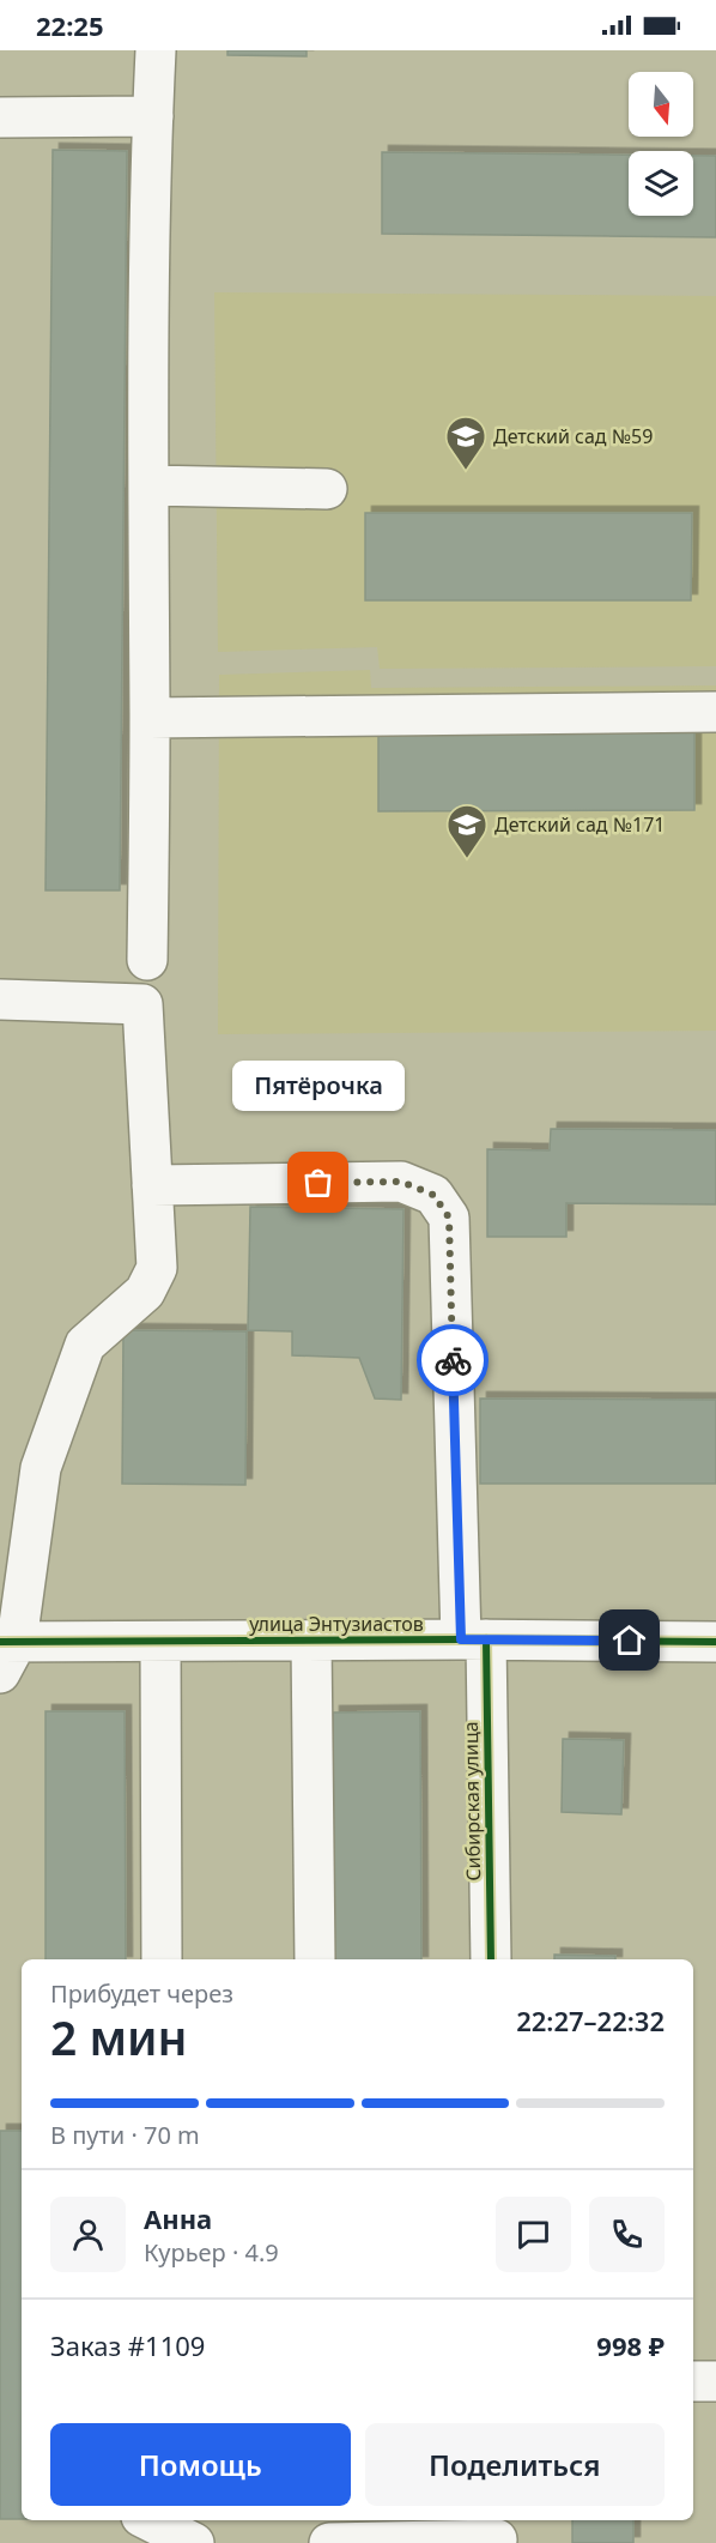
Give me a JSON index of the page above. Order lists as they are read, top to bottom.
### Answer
{
  "streets": {
    "street": ["улица Энтузиастов", "Сибирская улица"]
  },
  "crossings": [
    ["улица Энтузиастов", "Сибирская улица"]
  ],
  "places": {
    "school or university": ["Детский сад №59", "Детский сад №171"],
    "other": ["Пятёрочка"]
  },
  "north": "bottom",
  "page": {
    "status": "22:25",
    "bubble": "Пятёрочка",
    "heading": ["2 мин", "Прибудет через", "22:27–22:32"],
    "panel": [
      "Анна",
      "Курьер · 4.9",
      "Заказ #1109",
      "998 ₽"
    ],
    "bar": "В пути · 70 m",
    "buttons": ["Помощь", "Поделиться"]
  }
}
